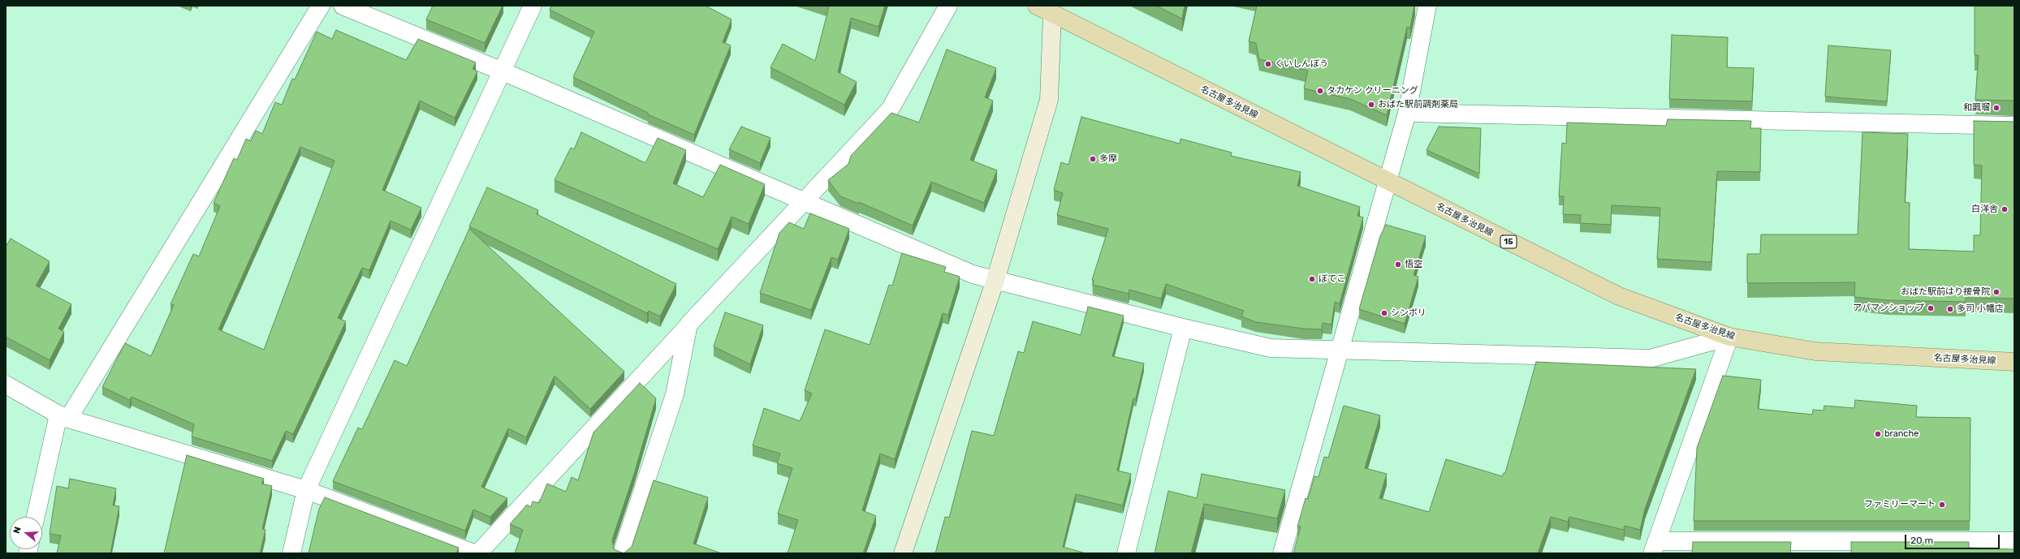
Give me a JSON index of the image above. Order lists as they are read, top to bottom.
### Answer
{
  "streets": {
    "main road": ["名古屋多治見線", "15"]
  },
  "places": [
    "くいしんぼう",
    "タカケン クリーニング",
    "おばた駅前調剤薬局",
    "和諷瑠",
    "多摩",
    "白洋舎",
    "悟空",
    "ぼてこ",
    "おばた駅前はり接骨院",
    "アパマンショップ",
    "多司 小幡店",
    "シンボリ",
    "branche",
    "ファミリーマート"
  ],
  "scale_bar": "20 m",
  "north": "left"
}
